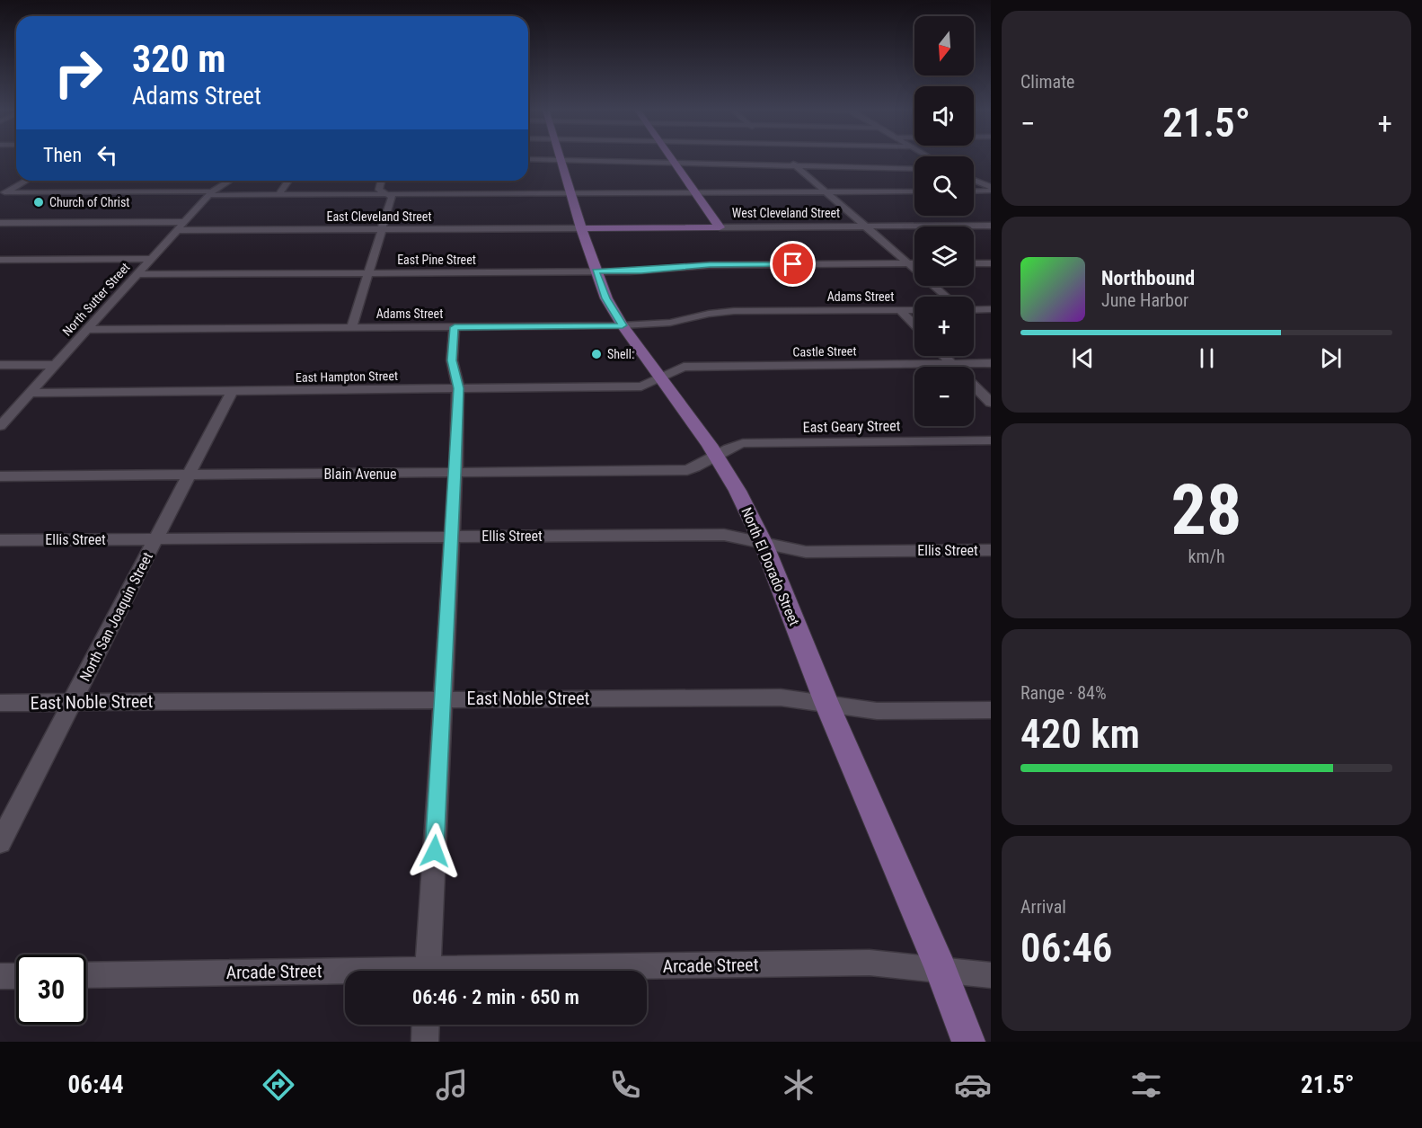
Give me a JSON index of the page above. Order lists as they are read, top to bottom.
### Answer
{
  "streets": {
    "main road": ["West Cleveland Street", "North El Dorado Street"],
    "street": [
      "East Cleveland Street",
      "East Pine Street",
      "Adams Street",
      "North Sutter Street",
      "Castle Street",
      "East Hampton Street",
      "East Geary Street",
      "Blain Avenue",
      "Ellis Street",
      "North San Joaquin Street",
      "East Noble Street",
      "Arcade Street"
    ]
  },
  "crossings": [
    ["West Cleveland Street", "East Cleveland Street"],
    ["West Cleveland Street", "North El Dorado Street"],
    ["East Cleveland Street", "North Sutter Street"],
    ["East Cleveland Street", "North El Dorado Street"],
    ["East Pine Street", "North Sutter Street"],
    ["East Pine Street", "North El Dorado Street"],
    ["Adams Street", "North Sutter Street"],
    ["Adams Street", "North El Dorado Street"],
    ["North Sutter Street", "East Hampton Street"],
    ["Castle Street", "East Hampton Street"],
    ["Castle Street", "North El Dorado Street"],
    ["East Hampton Street", "North El Dorado Street"],
    ["East Hampton Street", "North San Joaquin Street"],
    ["East Geary Street", "Blain Avenue"],
    ["East Geary Street", "North El Dorado Street"],
    ["Blain Avenue", "North El Dorado Street"],
    ["Blain Avenue", "North San Joaquin Street"],
    ["Ellis Street", "North El Dorado Street"],
    ["Ellis Street", "North San Joaquin Street"],
    ["North El Dorado Street", "East Noble Street"],
    ["North El Dorado Street", "Arcade Street"],
    ["North San Joaquin Street", "East Noble Street"]
  ],
  "places": ["Church of Christ", "Shell:"],
  "north": "bottom",
  "page": {
    "tile": [
      "Climate",
      ["28", "km/h"],
      ["Range · 84%", "420 km"],
      ["Arrival", "06:46"]
    ],
    "map_buttons": ["+", "−"],
    "turn": ["320 m", "Adams Street"],
    "heat": ["−", "21.5°", "+"],
    "then": "Then",
    "song": ["Northbound", "June Harbor"],
    "limit": "30",
    "trip": "06:46 · 2 min · 650 m",
    "tabs": ["06:44", "21.5°"]
  }
}
